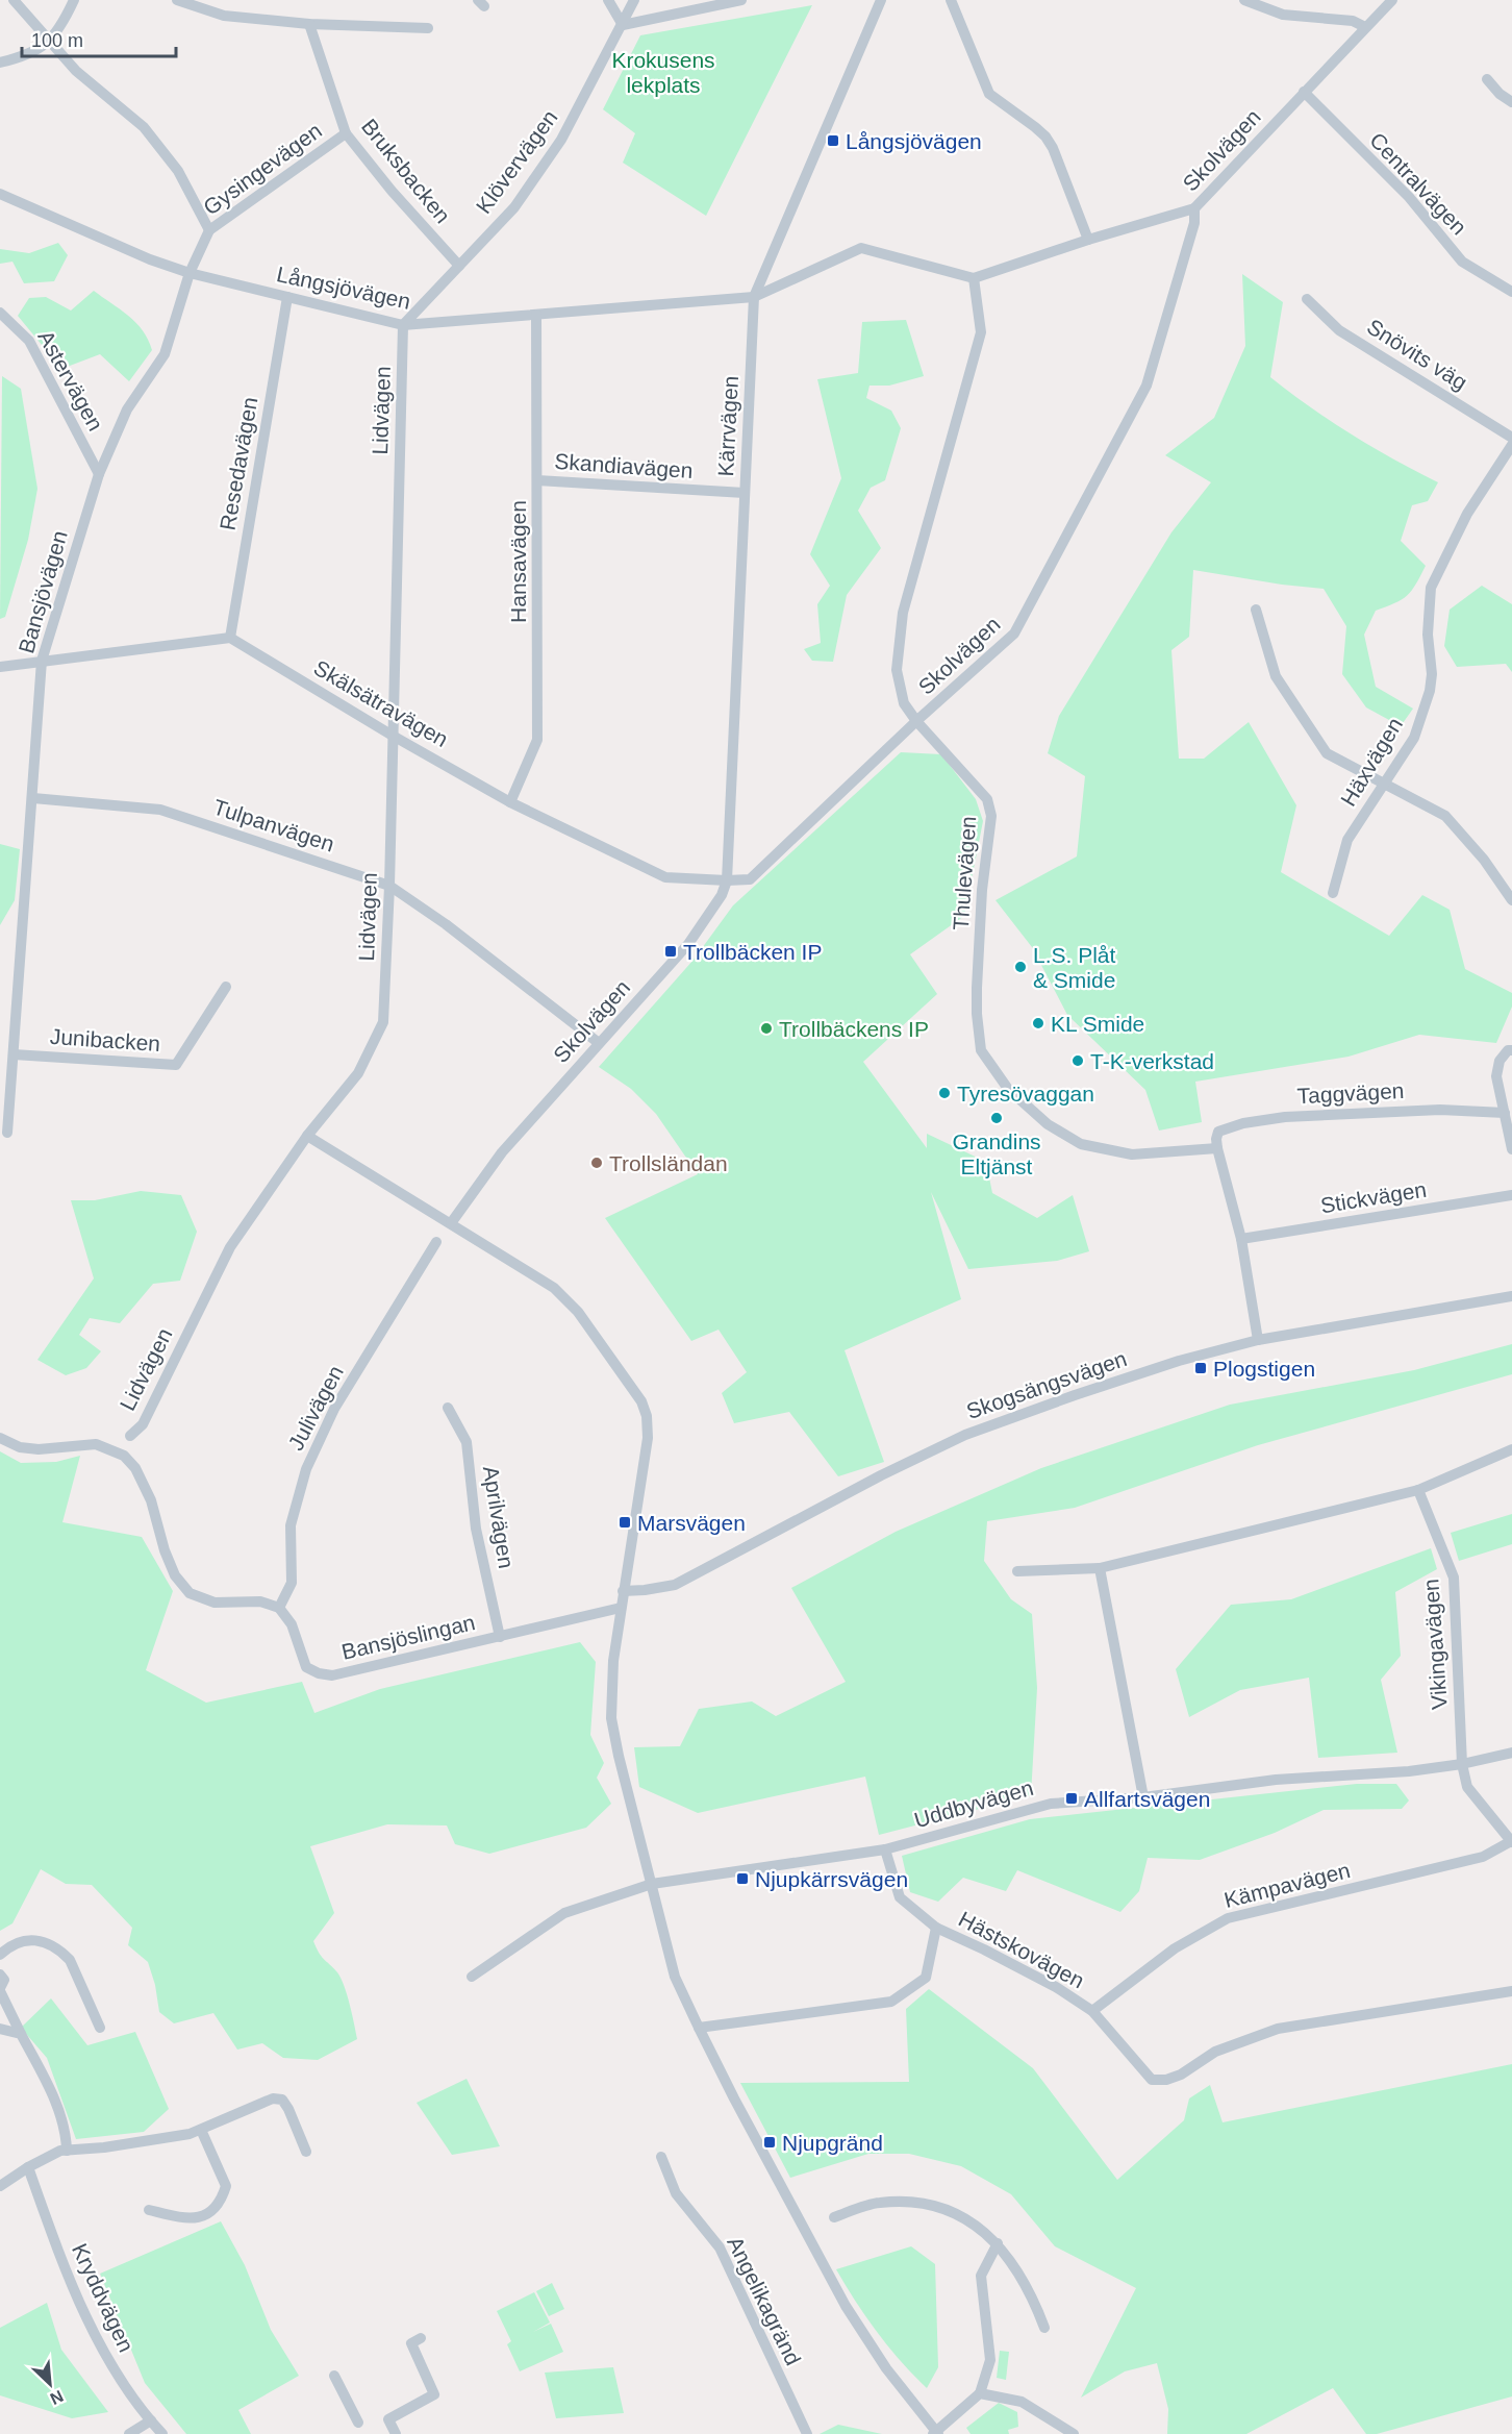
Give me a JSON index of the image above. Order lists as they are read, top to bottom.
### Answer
{
  "streets": {
    "street": [
      "Skolvägen",
      "Klövervägen",
      "Gysingevägen",
      "Bruksbacken",
      "Centralvägen",
      "Långsjövägen",
      "Snövits väg",
      "Astervägen",
      "Lidvägen",
      "Kärrvägen",
      "Resedavägen",
      "Skandiavägen",
      "Hansavägen",
      "Bansjövägen",
      "Skälsätravägen",
      "Häxvägen",
      "Tulpanvägen",
      "Thulevägen",
      "Junibacken",
      "Taggvägen",
      "Stickvägen",
      "Skogsängsvägen",
      "Julivägen",
      "Aprilvägen",
      "Bansjöslingan",
      "Vikingavägen",
      "Uddbyvägen",
      "Kämpavägen",
      "Hästskovägen",
      "Kryddvägen",
      "Angelikagränd"
    ]
  },
  "crossings": [
    ["Skolvägen", "Centralvägen"],
    ["Skolvägen", "Kärrvägen"],
    ["Skolvägen", "Skälsätravägen"],
    ["Skolvägen", "Tulpanvägen"],
    ["Skolvägen", "Thulevägen"],
    ["Klövervägen", "Bruksbacken"],
    ["Klövervägen", "Långsjövägen"],
    ["Klövervägen", "Lidvägen"],
    ["Gysingevägen", "Bruksbacken"],
    ["Gysingevägen", "Långsjövägen"],
    ["Gysingevägen", "Bansjövägen"],
    ["Långsjövägen", "Lidvägen"],
    ["Långsjövägen", "Kärrvägen"],
    ["Långsjövägen", "Resedavägen"],
    ["Långsjövägen", "Hansavägen"],
    ["Långsjövägen", "Bansjövägen"],
    ["Långsjövägen", "Thulevägen"],
    ["Astervägen", "Bansjövägen"],
    ["Lidvägen", "Skälsätravägen"],
    ["Lidvägen", "Tulpanvägen"],
    ["Kärrvägen", "Skandiavägen"],
    ["Kärrvägen", "Skälsätravägen"],
    ["Resedavägen", "Skälsätravägen"],
    ["Skandiavägen", "Hansavägen"],
    ["Hansavägen", "Skälsätravägen"],
    ["Bansjövägen", "Tulpanvägen"],
    ["Bansjövägen", "Junibacken"],
    ["Thulevägen", "Taggvägen"],
    ["Julivägen", "Bansjöslingan"],
    ["Aprilvägen", "Bansjöslingan"],
    ["Vikingavägen", "Uddbyvägen"],
    ["Uddbyvägen", "Hästskovägen"],
    ["Kämpavägen", "Hästskovägen"]
  ],
  "parks": ["Krokusens lekplats"],
  "places": {
    "transit": [
      "Långsjövägen",
      "Trollbäcken IP",
      "Plogstigen",
      "Marsvägen",
      "Allfartsvägen",
      "Njupkärrsvägen",
      "Njupgränd"
    ],
    "other": [
      "L.S. Plåt & Smide",
      "KL Smide",
      "Trollbäckens IP",
      "T-K-verkstad",
      "Tyresövaggan",
      "Grandins Eltjänst",
      "Trollsländan"
    ]
  },
  "scale_bar": "100 m",
  "north": "bottom right"
}
